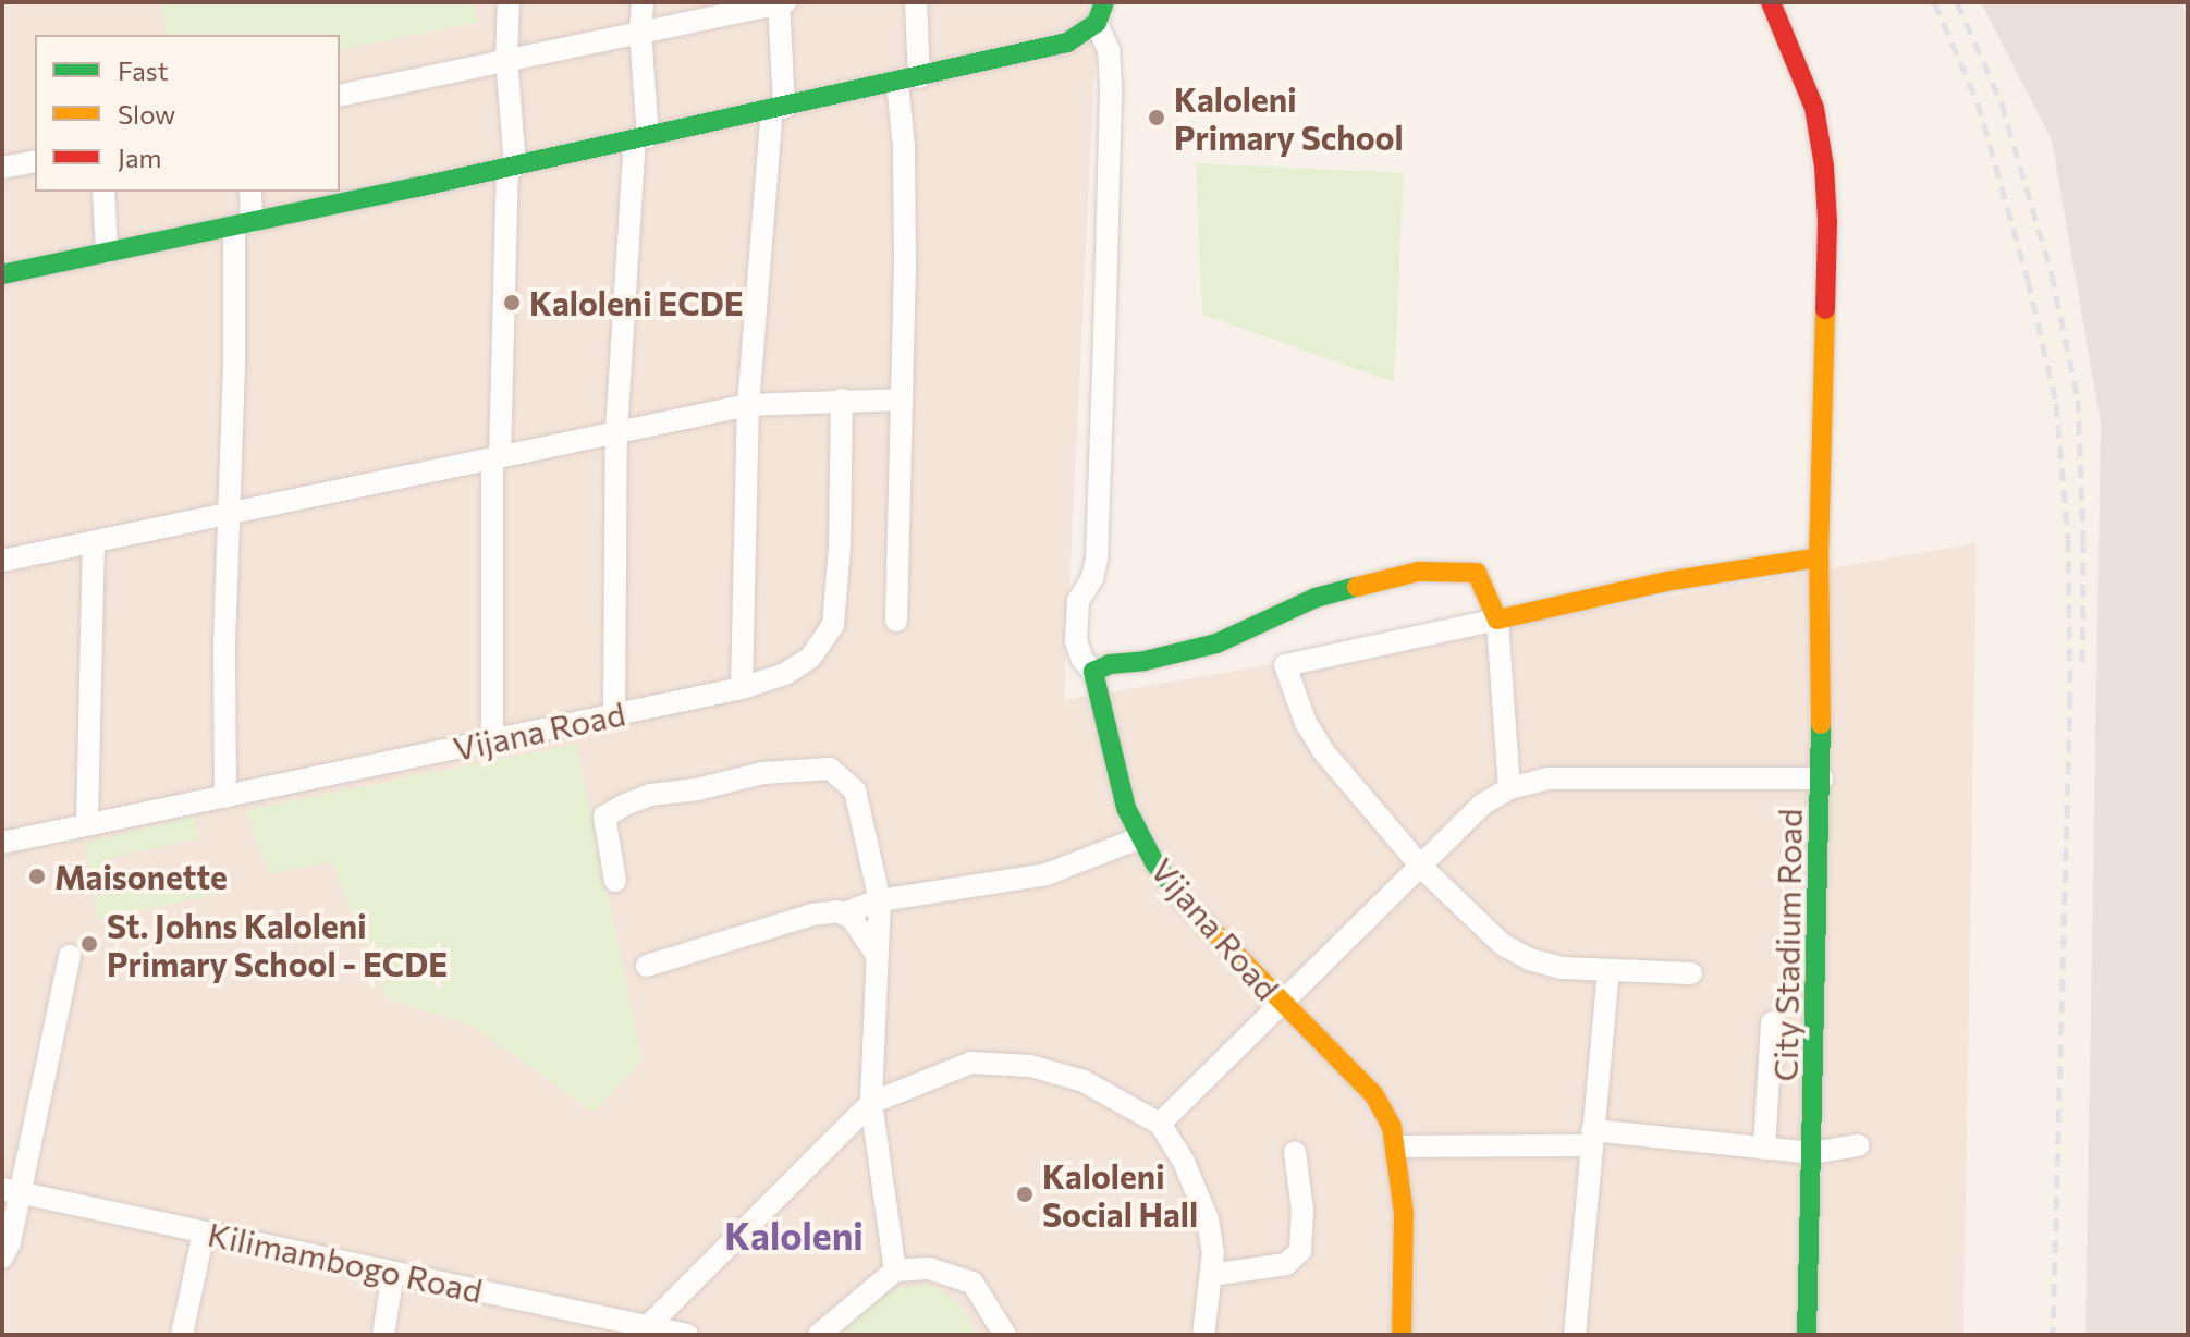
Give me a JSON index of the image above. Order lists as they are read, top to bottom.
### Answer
{
  "streets": {
    "street": ["Vijana Road", "City Stadium Road", "Kilimambogo Road"]
  },
  "districts": ["Kaloleni"],
  "places": [
    "Kaloleni Primary School",
    "Kaloleni ECDE",
    "Maisonette",
    "St. Johns Kaloleni Primary School - ECDE",
    "Kaloleni Social Hall"
  ],
  "legend": ["Fast", "Slow", "Jam"]
}
